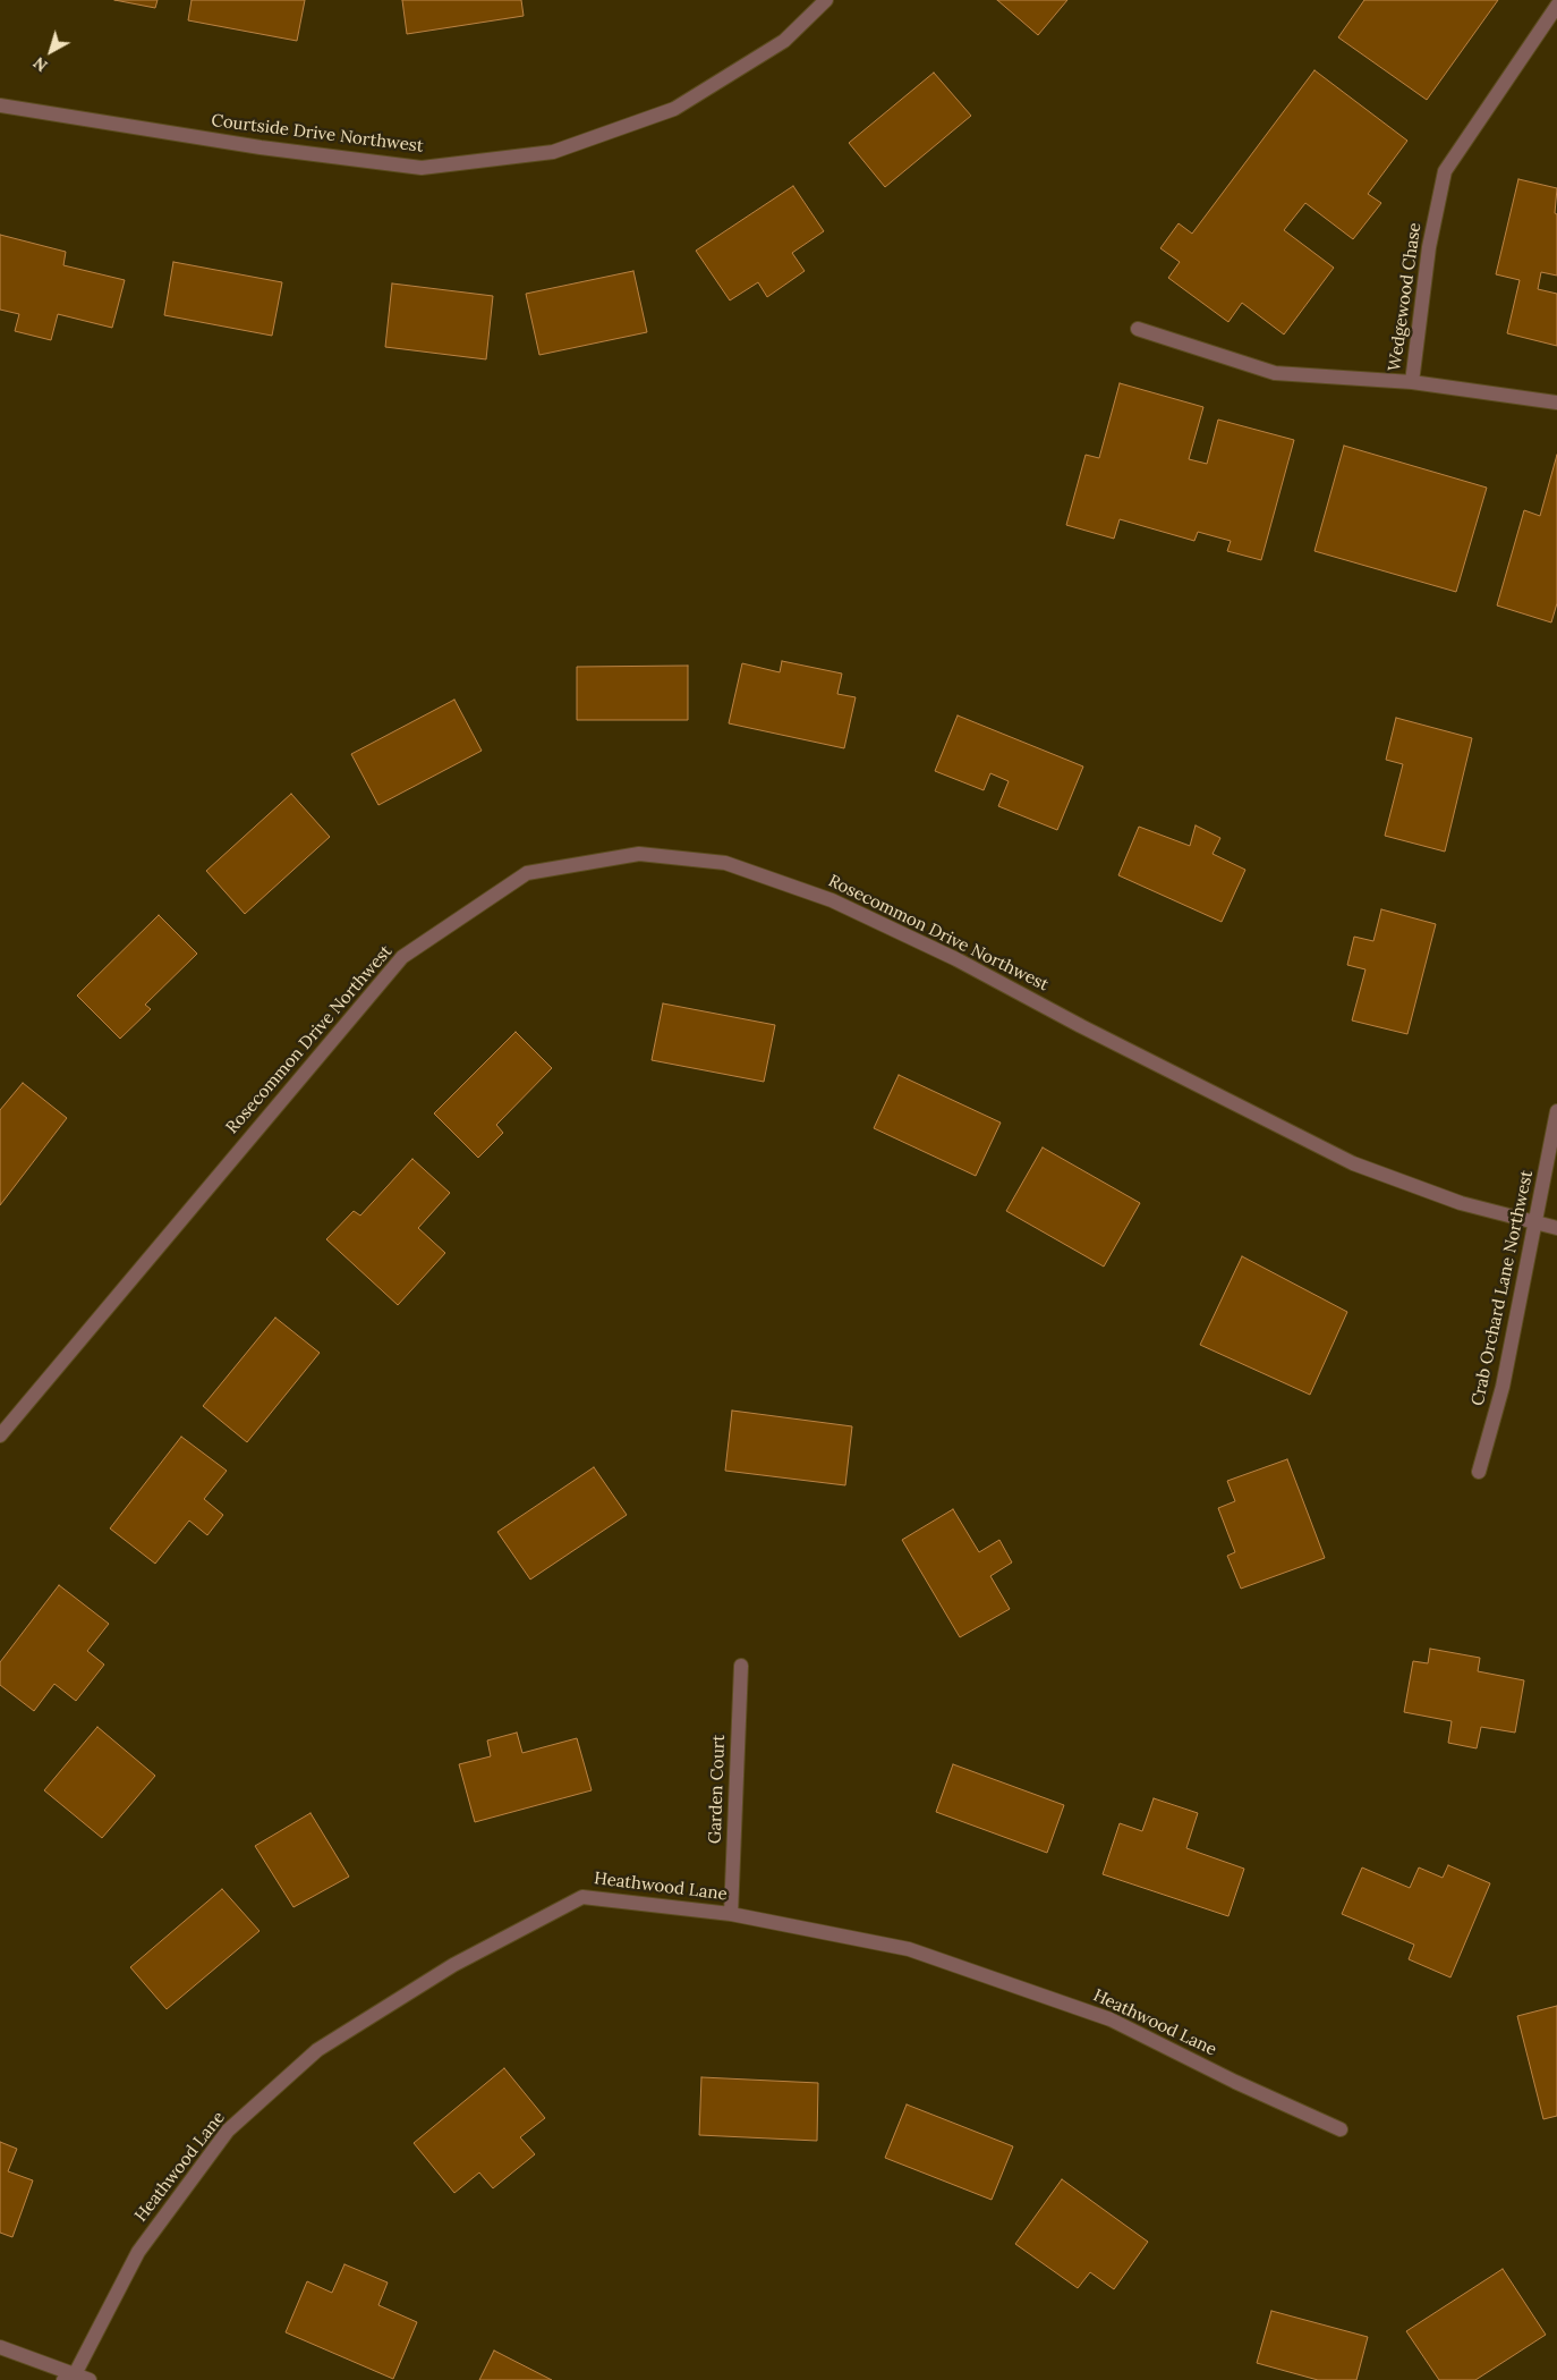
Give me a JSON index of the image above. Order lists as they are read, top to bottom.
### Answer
{
  "streets": {
    "street": [
      "Courtside Drive Northwest",
      "Wedgewood Chase",
      "Rosecommon Drive Northwest",
      "Crab Orchard Lane Northwest",
      "Garden Court",
      "Heathwood Lane"
    ]
  },
  "crossings": [
    ["Rosecommon Drive Northwest", "Crab Orchard Lane Northwest"],
    ["Garden Court", "Heathwood Lane"]
  ],
  "north": "bottom left"
}
